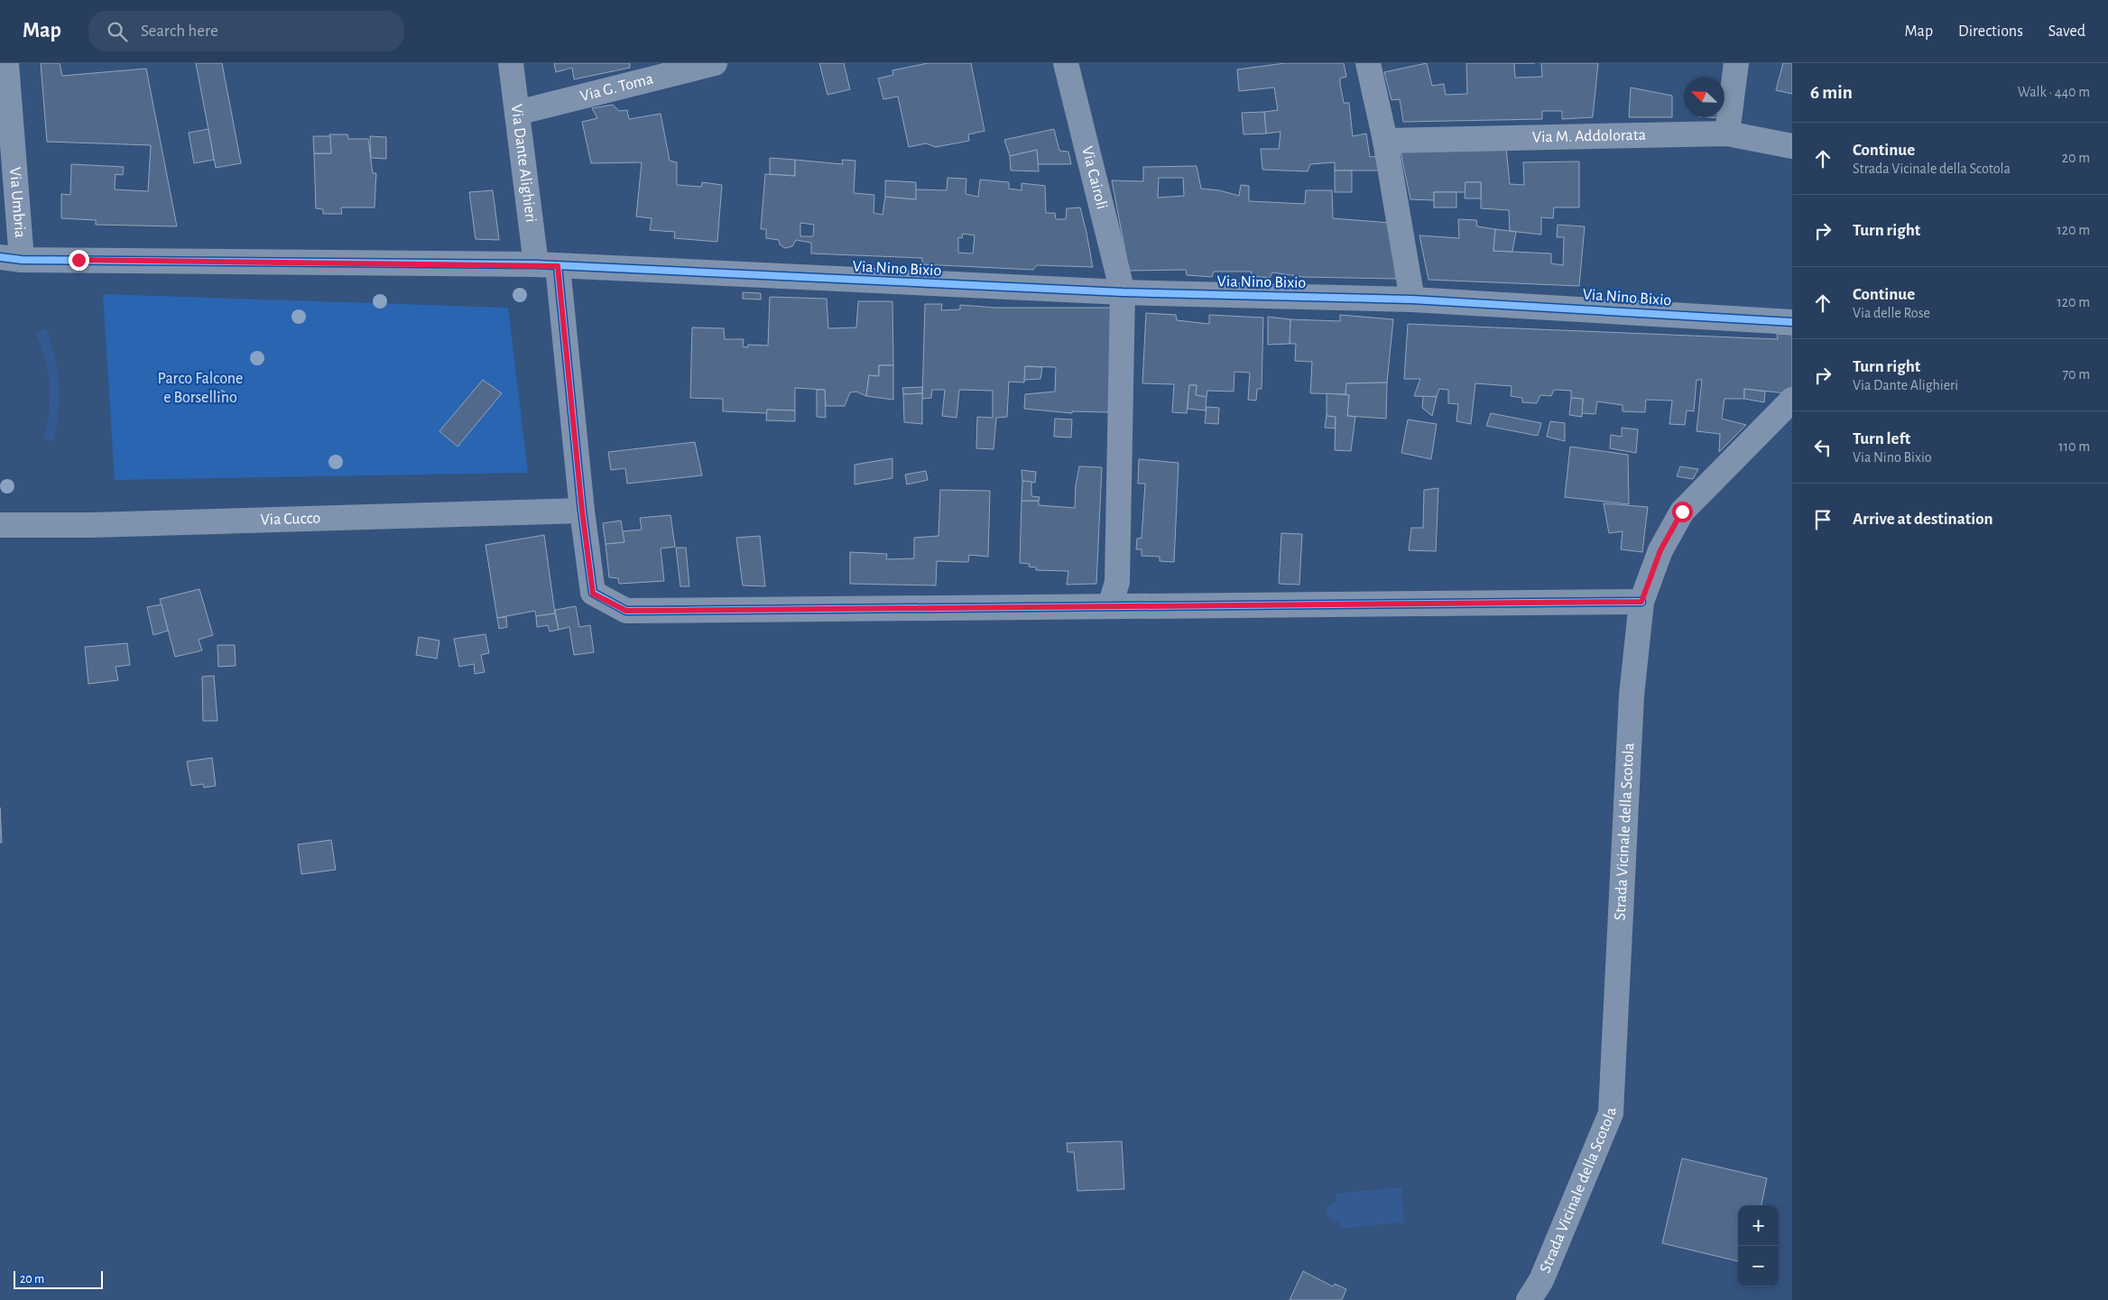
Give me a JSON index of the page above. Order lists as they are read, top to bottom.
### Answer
{
  "streets": {
    "street": [
      "Via G. Toma",
      "Via M. Addolorata",
      "Via Dante Alighieri",
      "Via Cairoli",
      "Via Umbria",
      "Via Nino Bixio",
      "Via Cucco",
      "Strada Vicinale della Scotola"
    ]
  },
  "crossings": [
    ["Via G. Toma", "Via Dante Alighieri"],
    ["Via Dante Alighieri", "Via Cairoli"],
    ["Via Dante Alighieri", "Via Nino Bixio"],
    ["Via Dante Alighieri", "Via Cucco"],
    ["Via Cairoli", "Via Nino Bixio"],
    ["Via Umbria", "Via Nino Bixio"]
  ],
  "parks": ["Parco Falcone e Borsellino"],
  "scale_bar": "20 m",
  "north": "top left",
  "page": {
    "header": "Map",
    "search": "Search here",
    "nav": ["Map", "Directions", "Saved"],
    "heading": ["6 min", "Walk · 440 m"],
    "list": [
      ["Continue", "Strada Vicinale della Scotola", "20 m"],
      ["Turn right", "120 m"],
      ["Continue", "Via delle Rose", "120 m"],
      ["Turn right", "Via Dante Alighieri", "70 m"],
      ["Turn left", "Via Nino Bixio", "110 m"],
      "Arrive at destination"
    ],
    "map_buttons": ["+", "−"],
    "scale": "20 m"
  }
}
